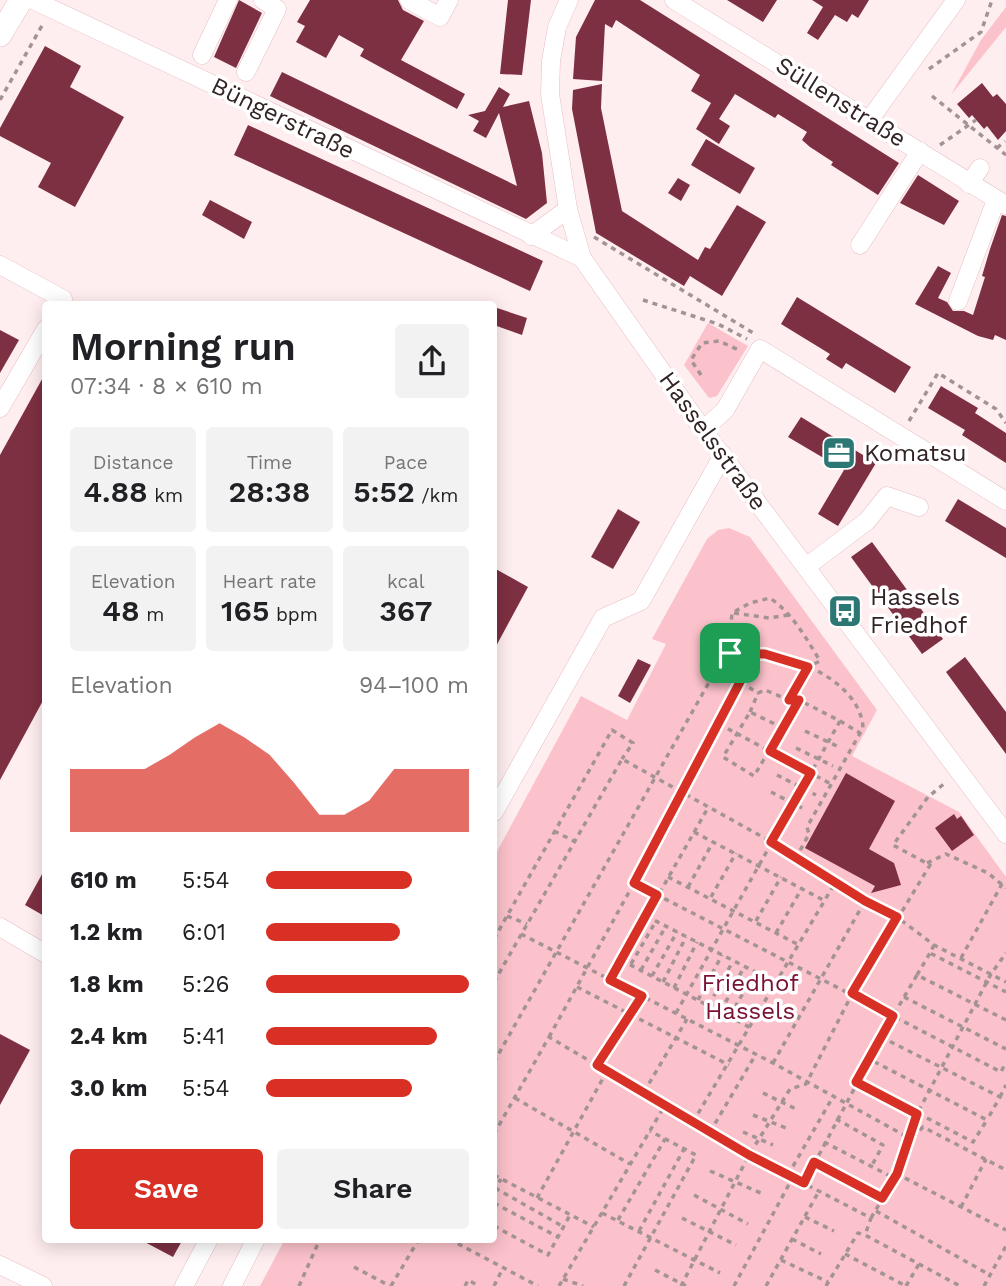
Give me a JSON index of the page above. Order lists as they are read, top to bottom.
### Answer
{
  "streets": {
    "street": ["Süllenstraße", "Büngerstraße", "Hasselsstraße"]
  },
  "crossings": [
    ["Büngerstraße", "Hasselsstraße"]
  ],
  "parks": ["Friedhof Hassels"],
  "places": {
    "office": ["Komatsu"],
    "bus stop": ["Hassels Friedhof"]
  },
  "page": {
    "heading": ["Morning run", "07:34 · 8 × 610 m"],
    "stats": [
      ["Distance", "4.88 km"],
      ["Time", "28:38"],
      ["Pace", "5:52 /km"],
      ["Elevation", "48 m"],
      ["Heart rate", "165 bpm"],
      ["kcal", "367"]
    ],
    "chart": ["Elevation", "94–100 m"],
    "list": [
      {
        "name": "610 m",
        "note": "5:54"
      },
      {
        "name": "1.2 km",
        "note": "6:01"
      },
      {
        "name": "1.8 km",
        "note": "5:26"
      },
      {
        "name": "2.4 km",
        "note": "5:41"
      },
      {
        "name": "3.0 km",
        "note": "5:54"
      }
    ],
    "buttons": ["Save", "Share"]
  }
}
